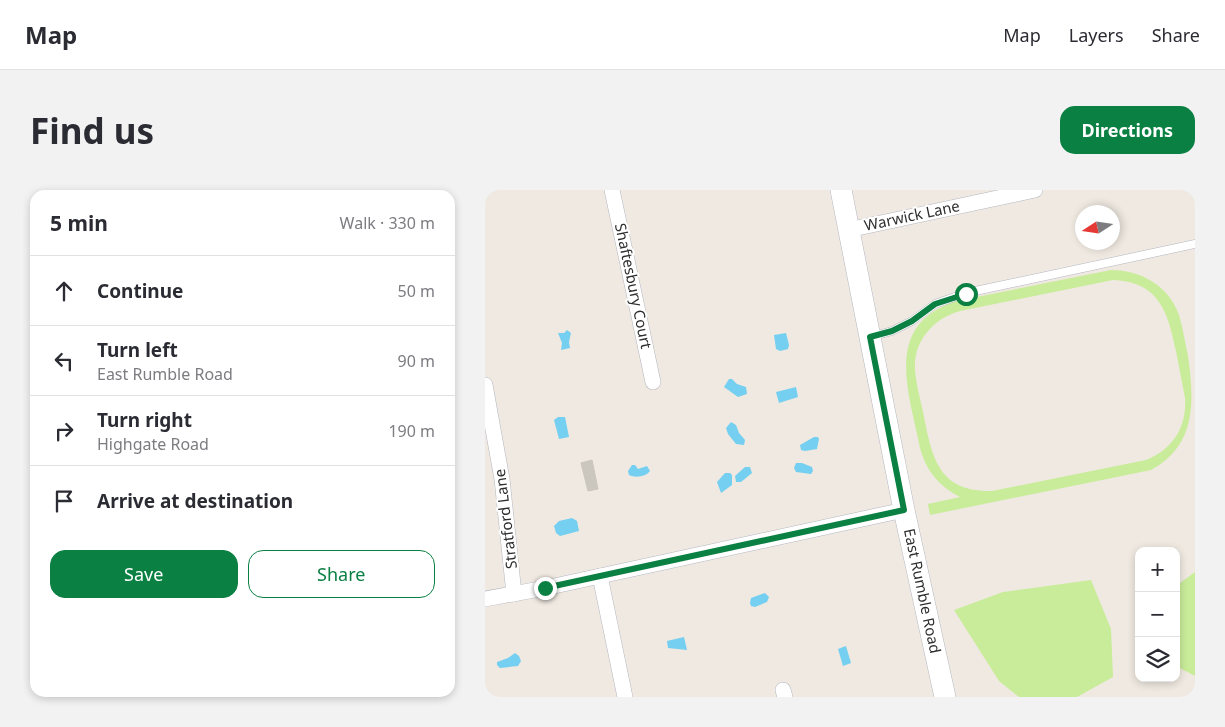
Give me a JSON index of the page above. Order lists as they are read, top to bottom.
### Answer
{
  "streets": {
    "street": [
      "Warwick Lane",
      "Shaftesbury Court",
      "Stratford Lane",
      "East Rumble Road"
    ]
  },
  "crossings": [
    ["Warwick Lane", "East Rumble Road"]
  ],
  "north": "left",
  "page": {
    "header": "Map",
    "nav": ["Map", "Layers", "Share"],
    "buttons": [
      "Directions",
      ["Save", "Share"]
    ],
    "title": "Find us",
    "heading": ["5 min", "Walk · 330 m"],
    "list": [
      ["Continue", "50 m"],
      ["Turn left", "East Rumble Road", "90 m"],
      ["Turn right", "Highgate Road", "190 m"],
      "Arrive at destination"
    ],
    "map_buttons": ["+", "−"]
  }
}
